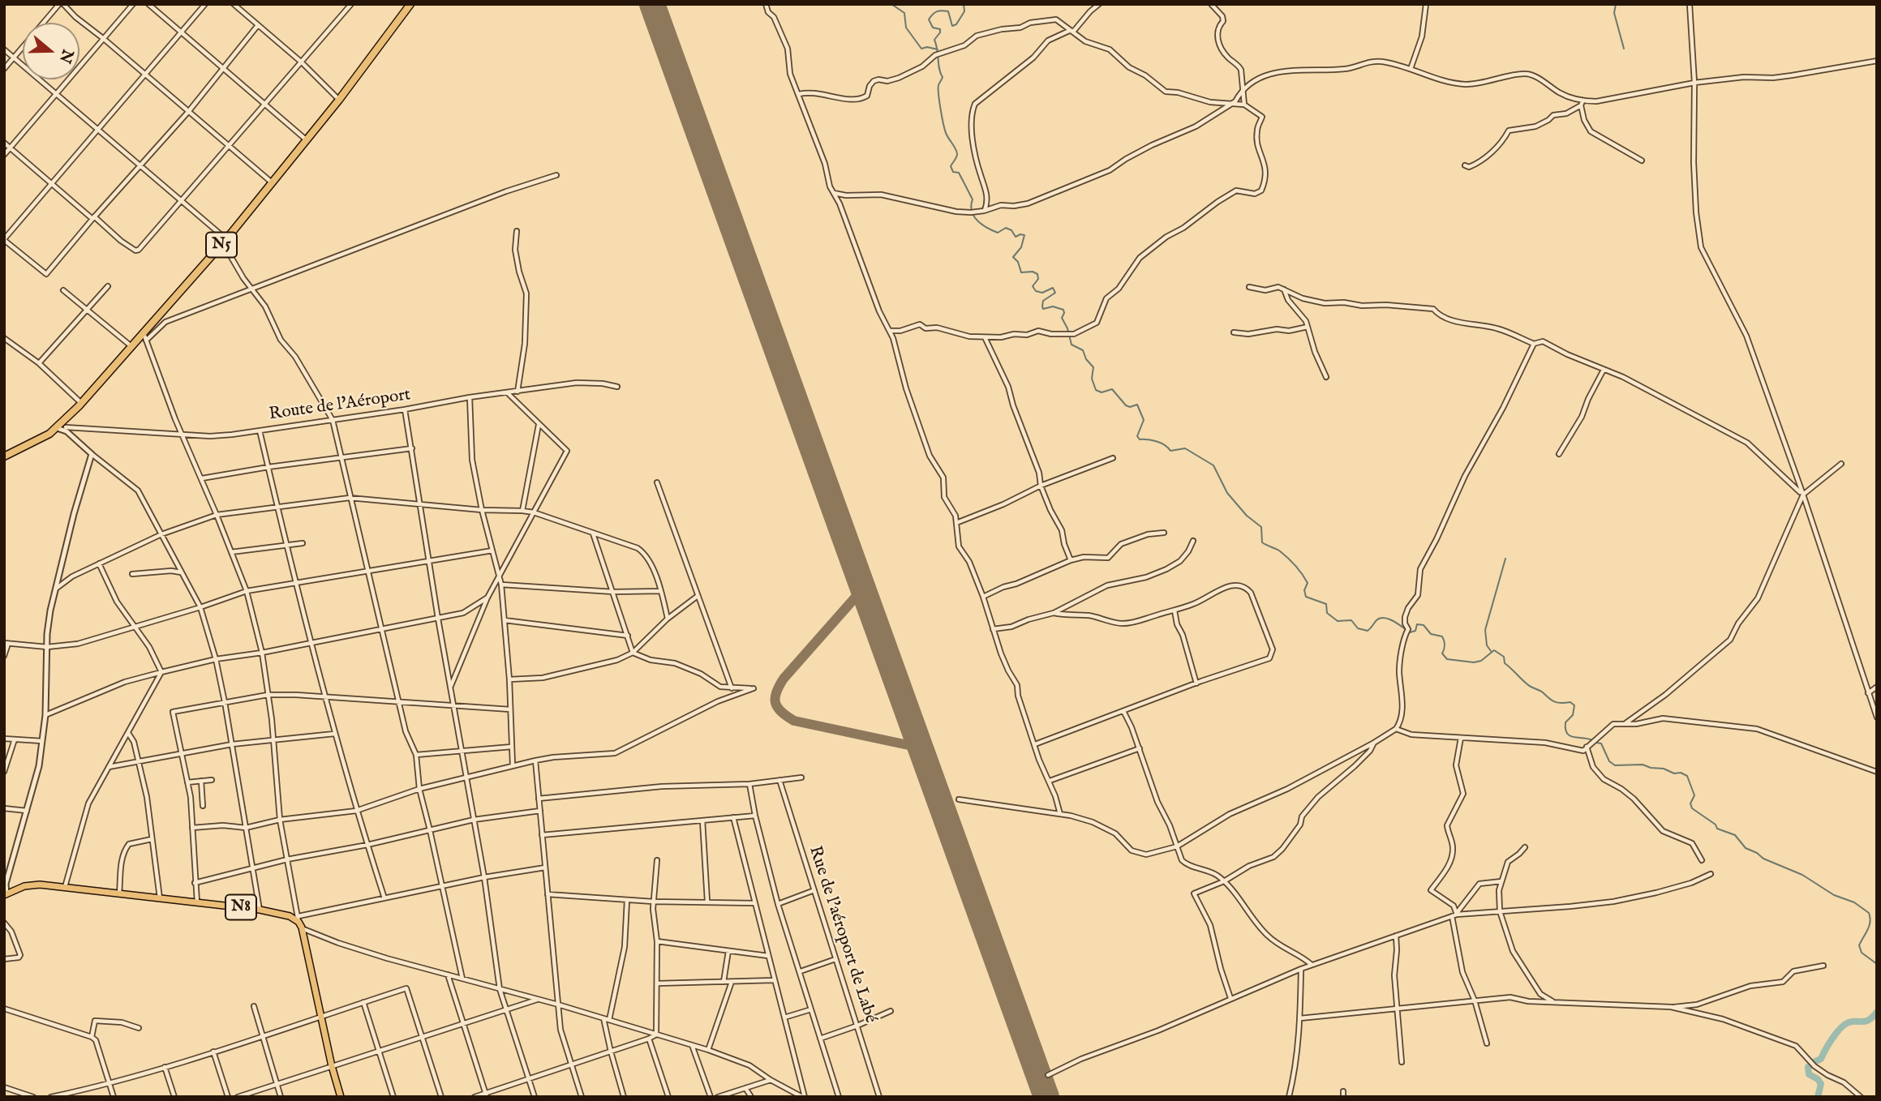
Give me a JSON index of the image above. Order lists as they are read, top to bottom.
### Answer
{
  "streets": {
    "highway": ["N5"],
    "main road": ["N8"],
    "street": ["Route de l'Aéroport", "Rue de l'aéroport de Labé"]
  },
  "crossings": [
    ["N5", "Route de l'Aéroport"]
  ],
  "north": "right"
}
